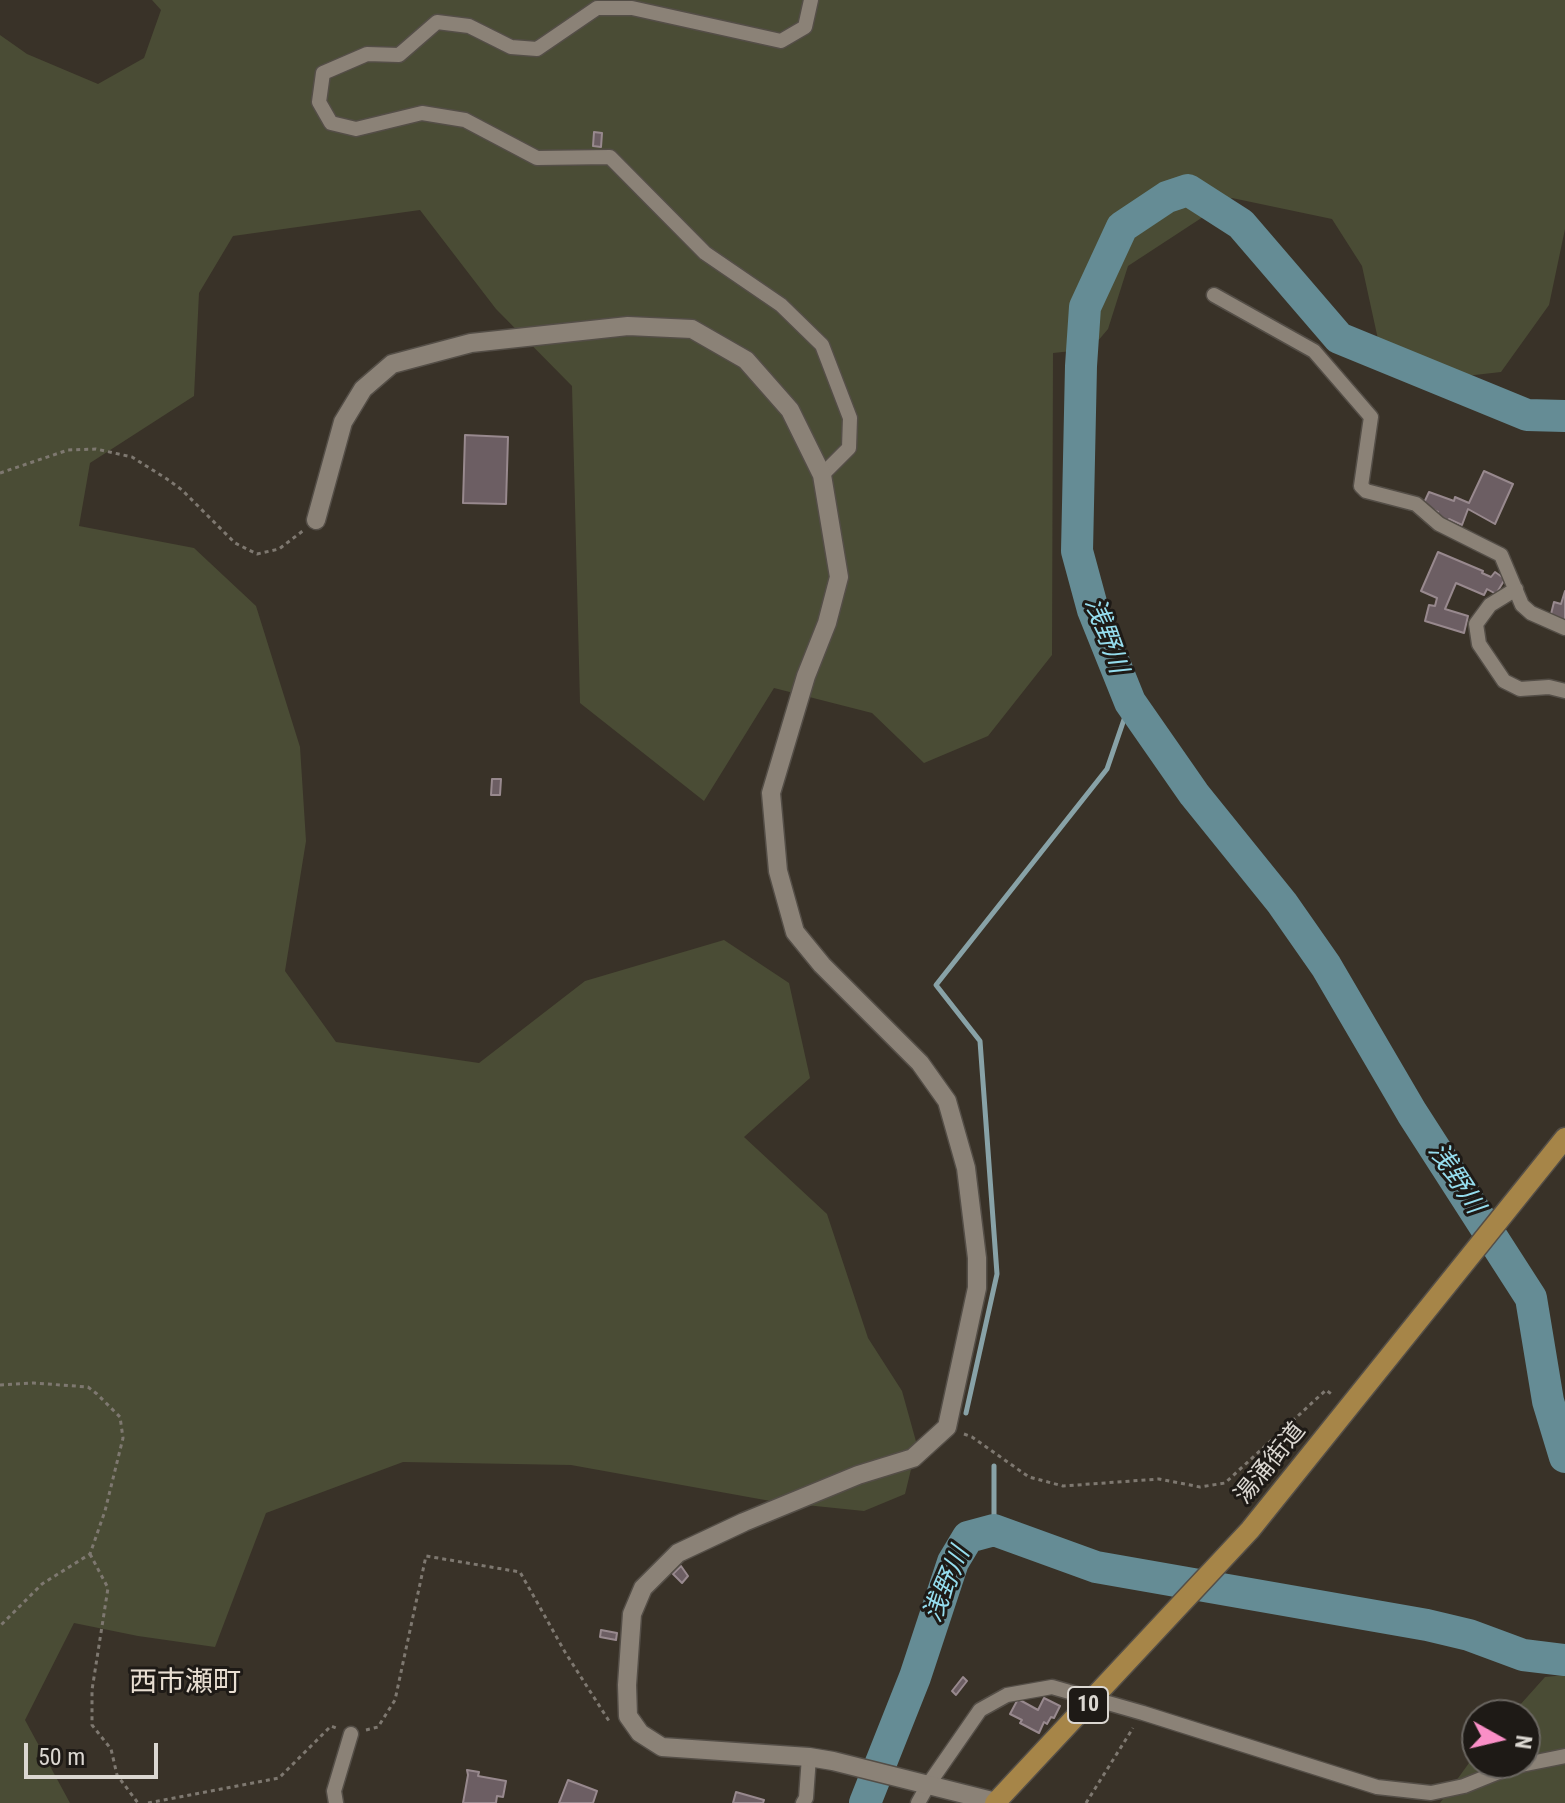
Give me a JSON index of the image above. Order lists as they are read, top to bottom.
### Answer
{
  "streets": {
    "main road": ["湯涌街道", "10"]
  },
  "districts": ["西市瀬町"],
  "water": ["浅野川"],
  "scale_bar": "50 m",
  "north": "right"
}
